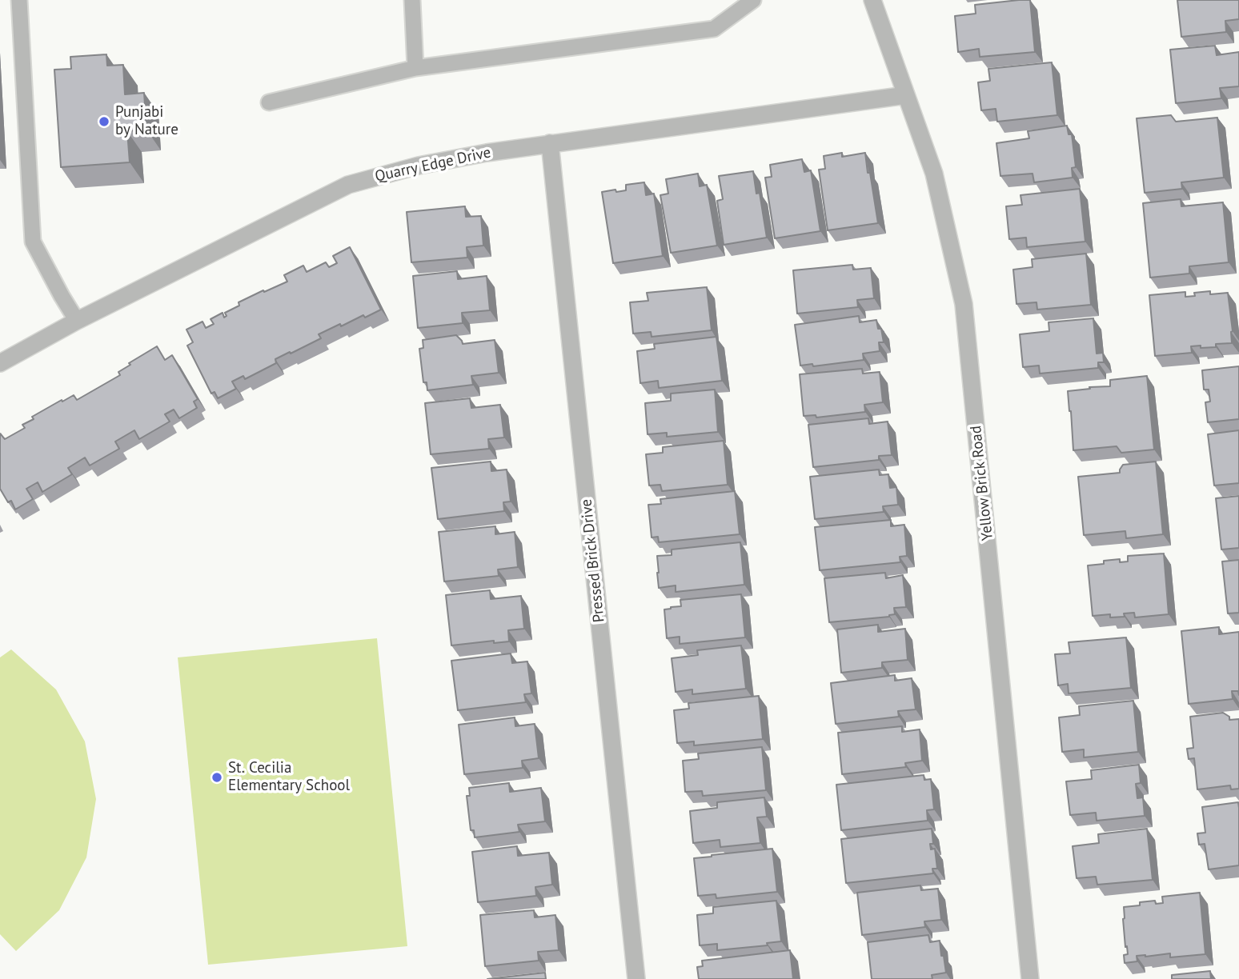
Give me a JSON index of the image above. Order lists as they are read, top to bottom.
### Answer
{
  "streets": {
    "street": ["Quarry Edge Drive", "Yellow Brick Road", "Pressed Brick Drive"]
  },
  "crossings": [
    ["Quarry Edge Drive", "Yellow Brick Road"],
    ["Quarry Edge Drive", "Pressed Brick Drive"]
  ],
  "places": ["Punjabi by Nature", "St. Cecilia Elementary School"]
}
